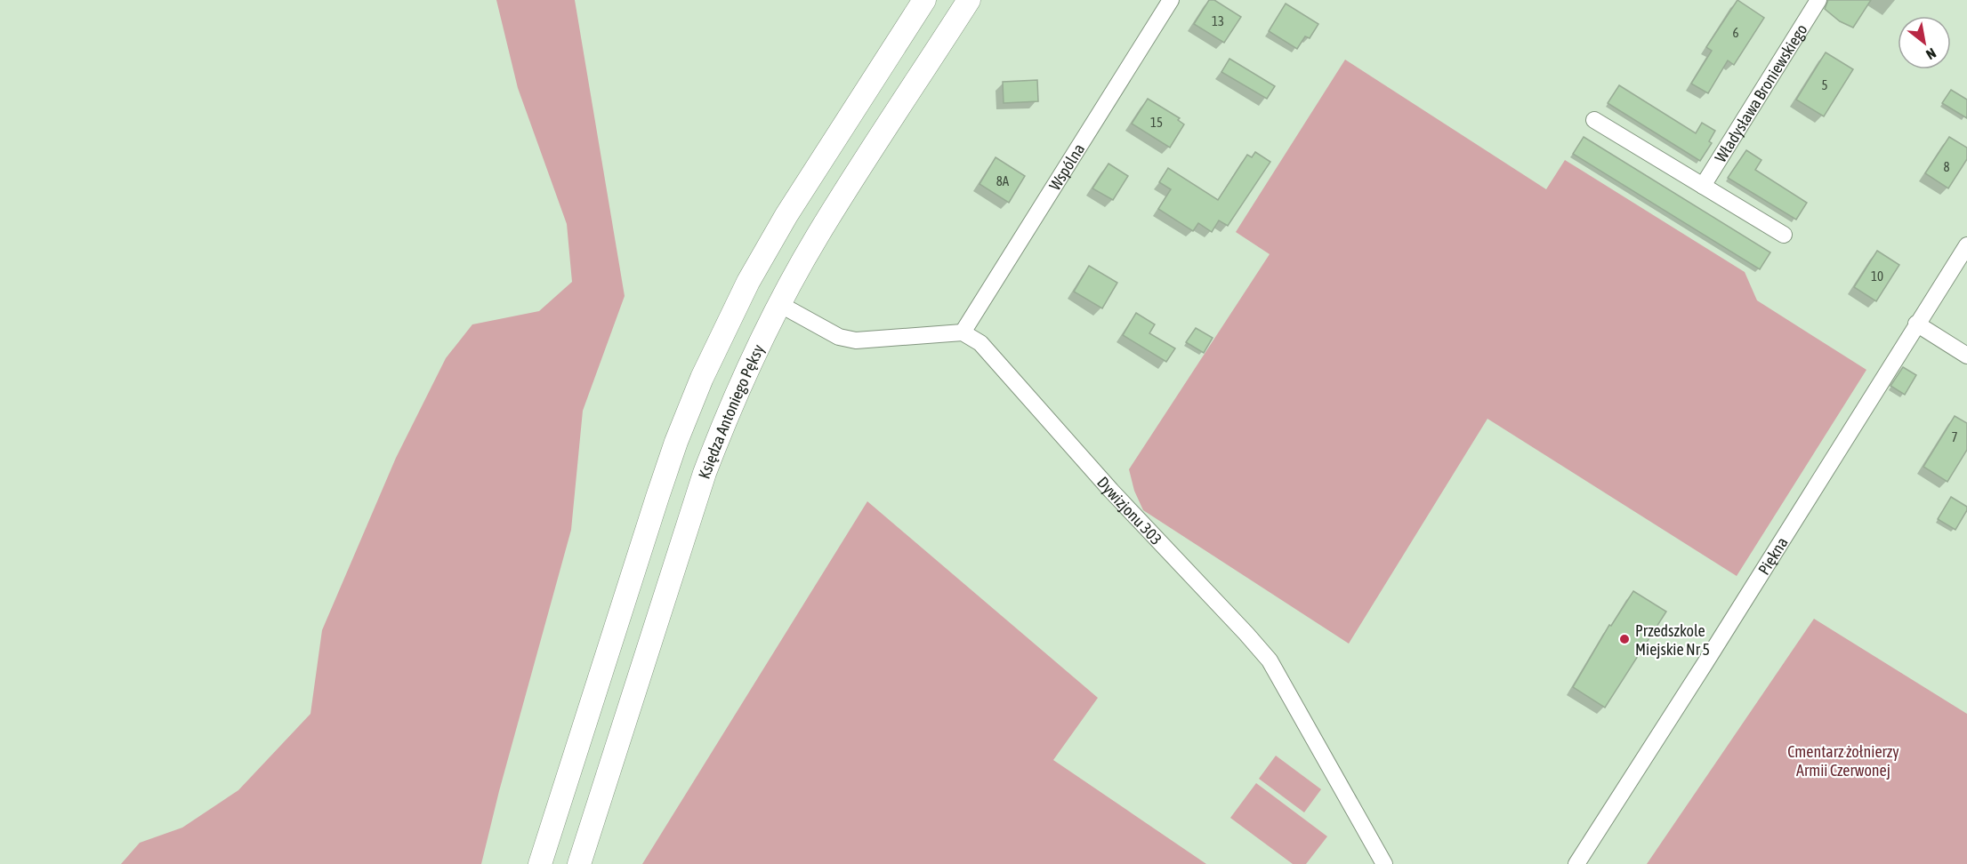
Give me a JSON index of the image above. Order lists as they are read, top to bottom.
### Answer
{
  "streets": {
    "main road": ["Księdza Antoniego Pęksy"],
    "street": [
      "Władysława Broniewskiego",
      "Wspólna",
      "Dywizjonu 303",
      "Piękna"
    ]
  },
  "crossings": [
    ["Wspólna", "Dywizjonu 303"]
  ],
  "parks": ["Cmentarz żołnierzy Armii Czerwonej"],
  "places": ["Przedszkole Miejskie Nr 5"],
  "house_numbers": [
    "13",
    "6",
    "5",
    "15",
    "8",
    "8A",
    "10",
    "7"
  ],
  "north": "bottom right"
}
